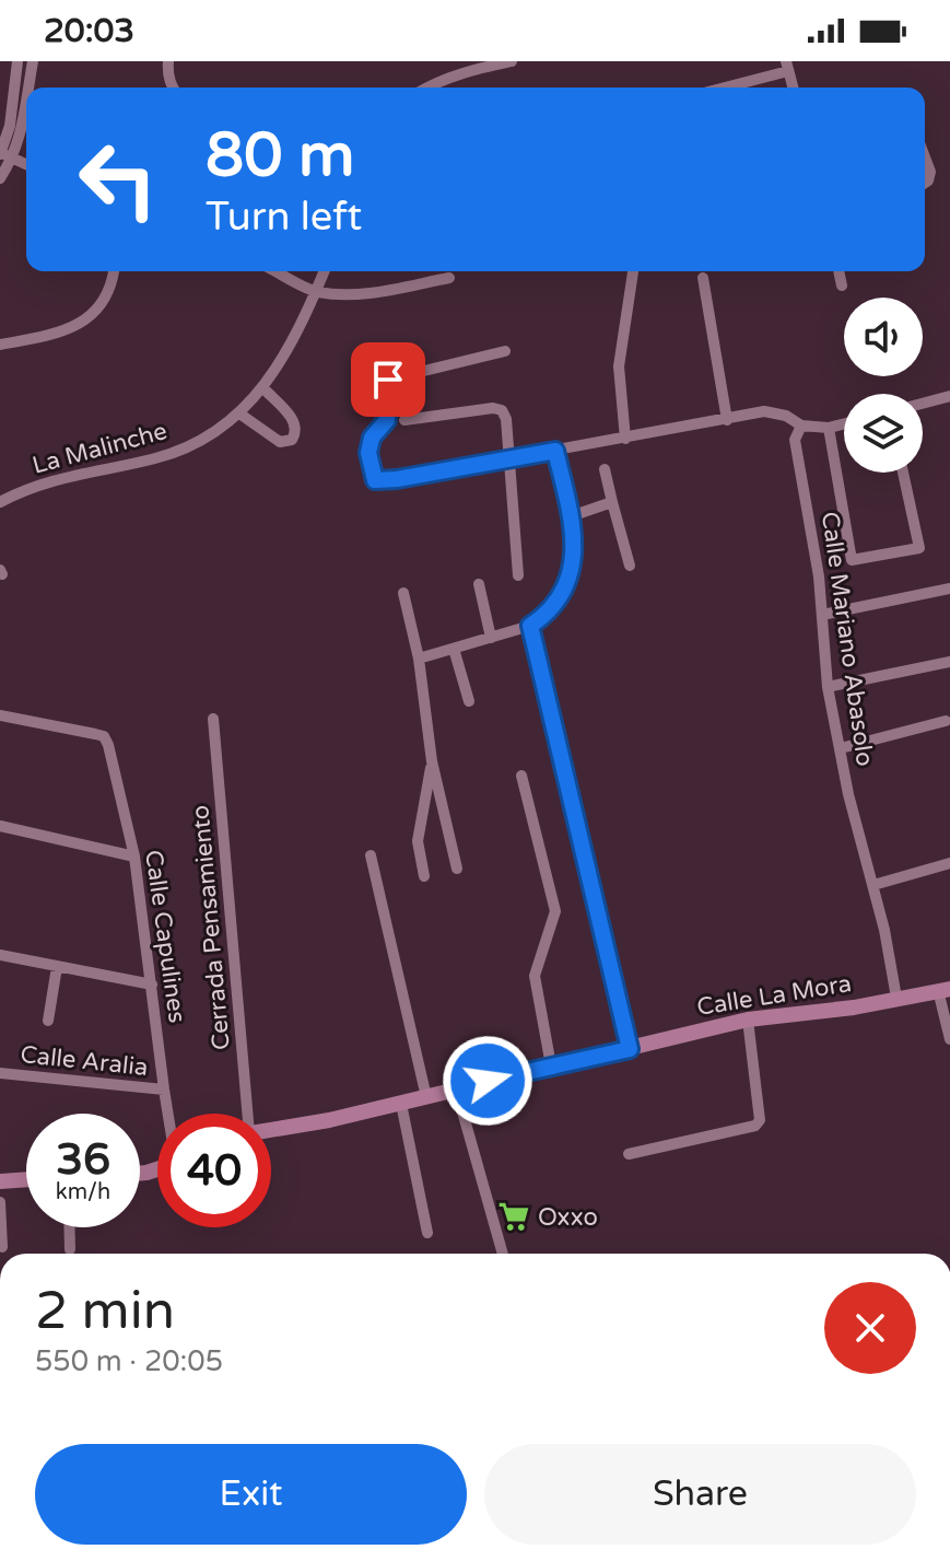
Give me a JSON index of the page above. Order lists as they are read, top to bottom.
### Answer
{
  "streets": {
    "street": [
      "La Malinche",
      "Calle Mariano Abasolo",
      "Cerrada Pensamiento",
      "Calle Capulines",
      "Calle La Mora",
      "Calle Aralia"
    ]
  },
  "crossings": [
    ["Calle Mariano Abasolo", "Calle La Mora"],
    ["Calle Capulines", "Calle Aralia"]
  ],
  "places": {
    "supermarket": ["Oxxo"]
  },
  "page": {
    "status": "20:03",
    "turn": ["80 m", "Turn left"],
    "speed": "36 km/h",
    "limit": "40",
    "heading": ["2 min", "550 m · 20:05"],
    "buttons": ["Exit", "Share"]
  }
}
